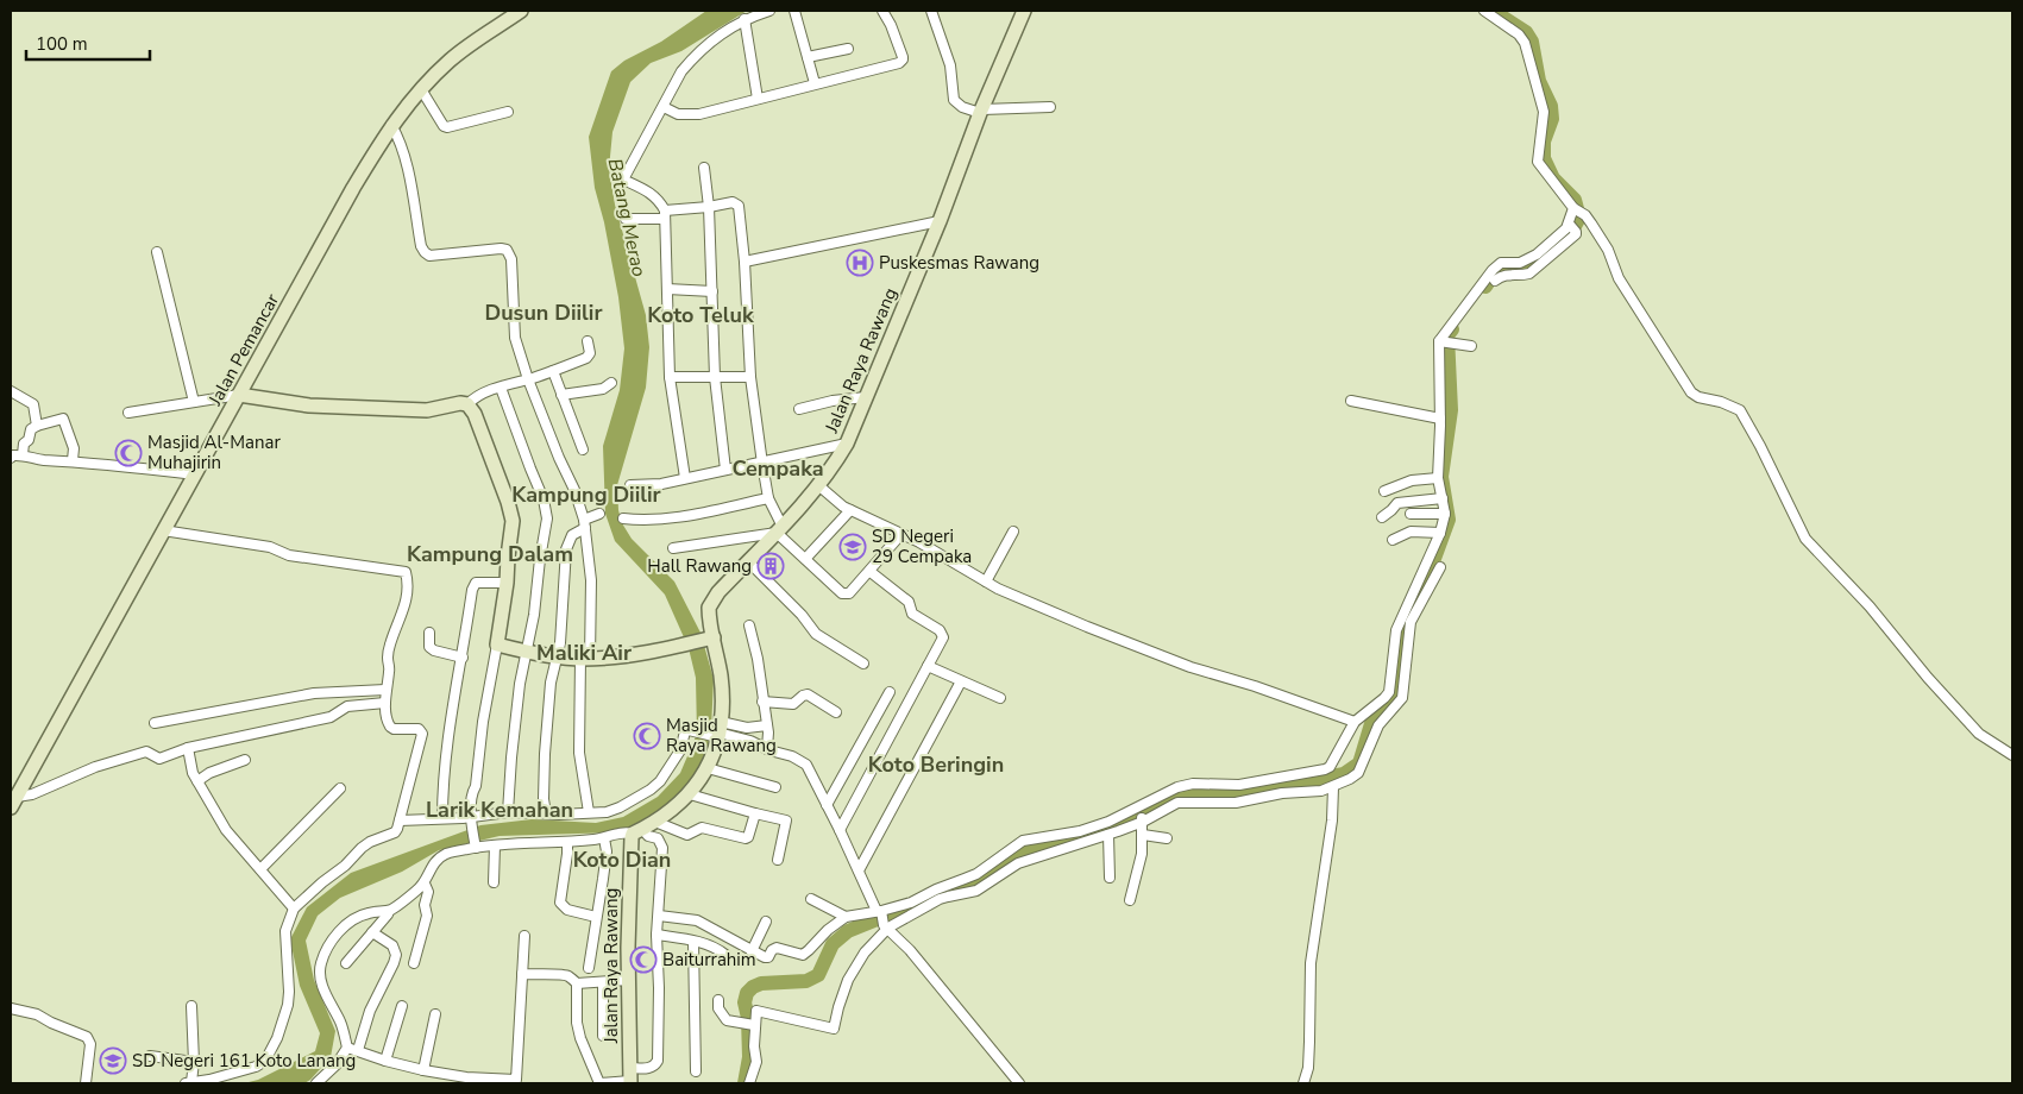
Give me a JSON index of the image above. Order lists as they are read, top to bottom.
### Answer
{
  "streets": {
    "main road": ["Jalan Pemancar", "Jalan Raya Rawang"]
  },
  "districts": [
    "Dusun Diilir",
    "Koto Teluk",
    "Cempaka",
    "Kampung Diilir",
    "Kampung Dalam",
    "Maliki Air",
    "Koto Beringin",
    "Larik Kemahan",
    "Koto Dian"
  ],
  "water": ["Batang Merao"],
  "places": {
    "hospital": ["Puskesmas Rawang"],
    "mosque": ["Masjid Al-Manar Muhajirin", "Masjid Raya Rawang", "Baiturrahim"],
    "school or university": ["SD Negeri 29 Cempaka", "SD Negeri 161 Koto Lanang"],
    "building": ["Hall Rawang"]
  },
  "scale_bar": "100 m"
}
